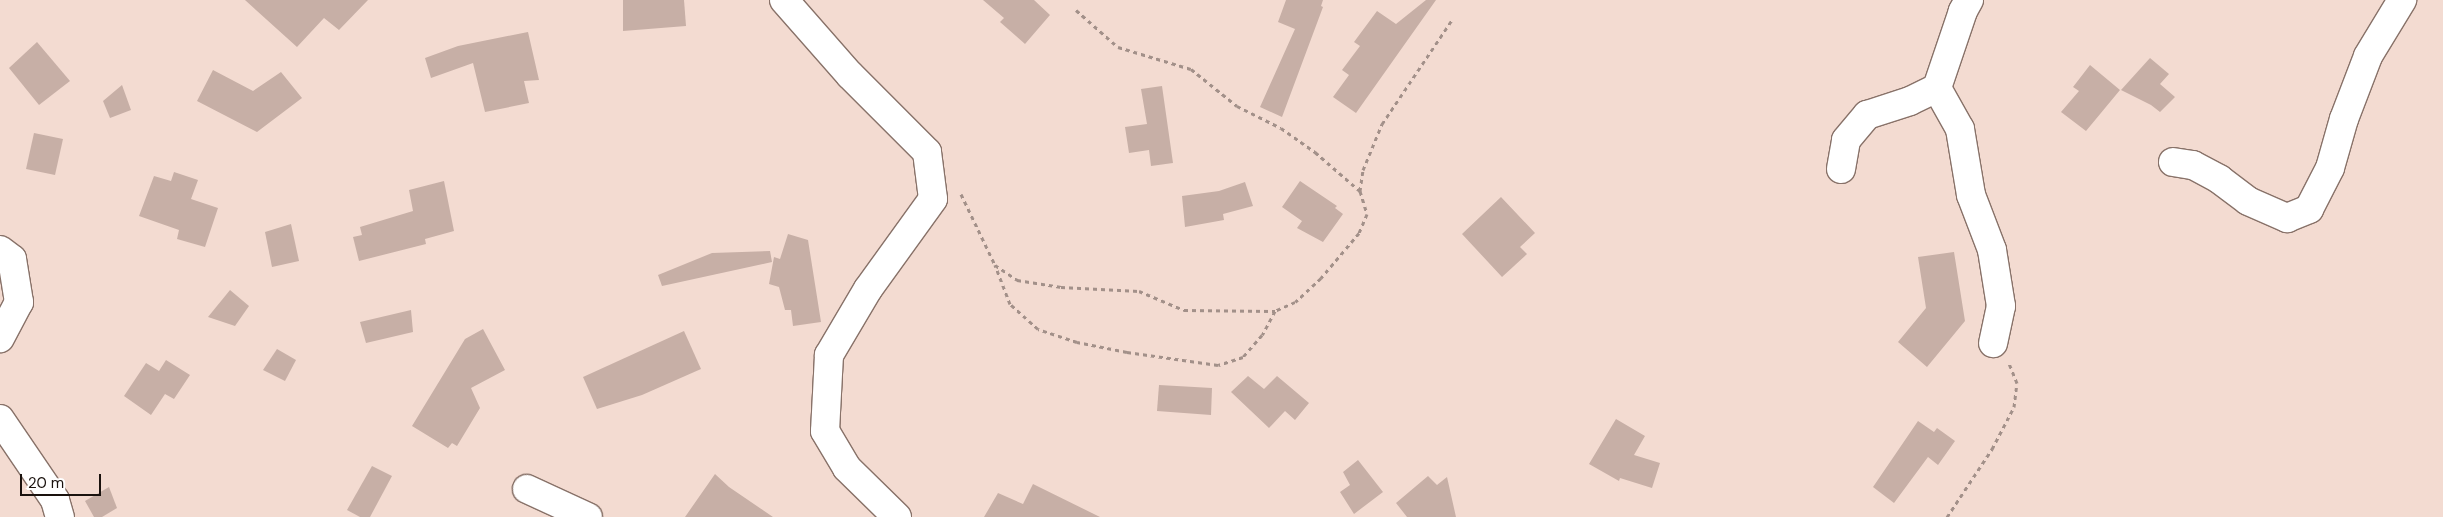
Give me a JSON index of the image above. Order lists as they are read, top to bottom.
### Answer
{
  "scale_bar": "20 m"
}
